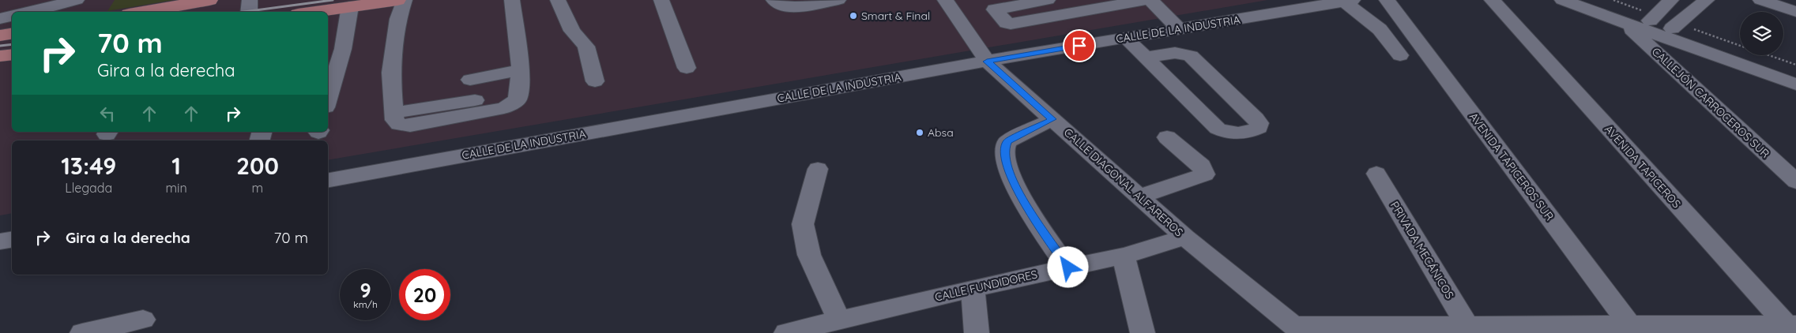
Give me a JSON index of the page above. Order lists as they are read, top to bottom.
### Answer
{
  "streets": {
    "street": [
      "CALLE DE LA INDUSTRIA",
      "CALLEJÓN CARROCEROS SUR",
      "AVENIDA TAPICEROS SUR",
      "AVENIDA TAPICEROS",
      "CALLE DIAGONAL ALFAREROS",
      "PRIVADA MECÁNICOS",
      "CALLE FUNDIDORES"
    ]
  },
  "crossings": [
    ["CALLE DE LA INDUSTRIA", "CALLE DIAGONAL ALFAREROS"],
    ["CALLE DIAGONAL ALFAREROS", "CALLE FUNDIDORES"]
  ],
  "places": ["Smart & Final", "Absa"],
  "page": {
    "turn": ["70 m", "Gira a la derecha"],
    "eta": [
      "13:49",
      "Llegada",
      "1",
      "min",
      "200",
      "m"
    ],
    "list": [
      {
        "name": "Gira a la derecha",
        "value": "70 m"
      }
    ],
    "speed": "9 km/h",
    "limit": "20"
  }
}
